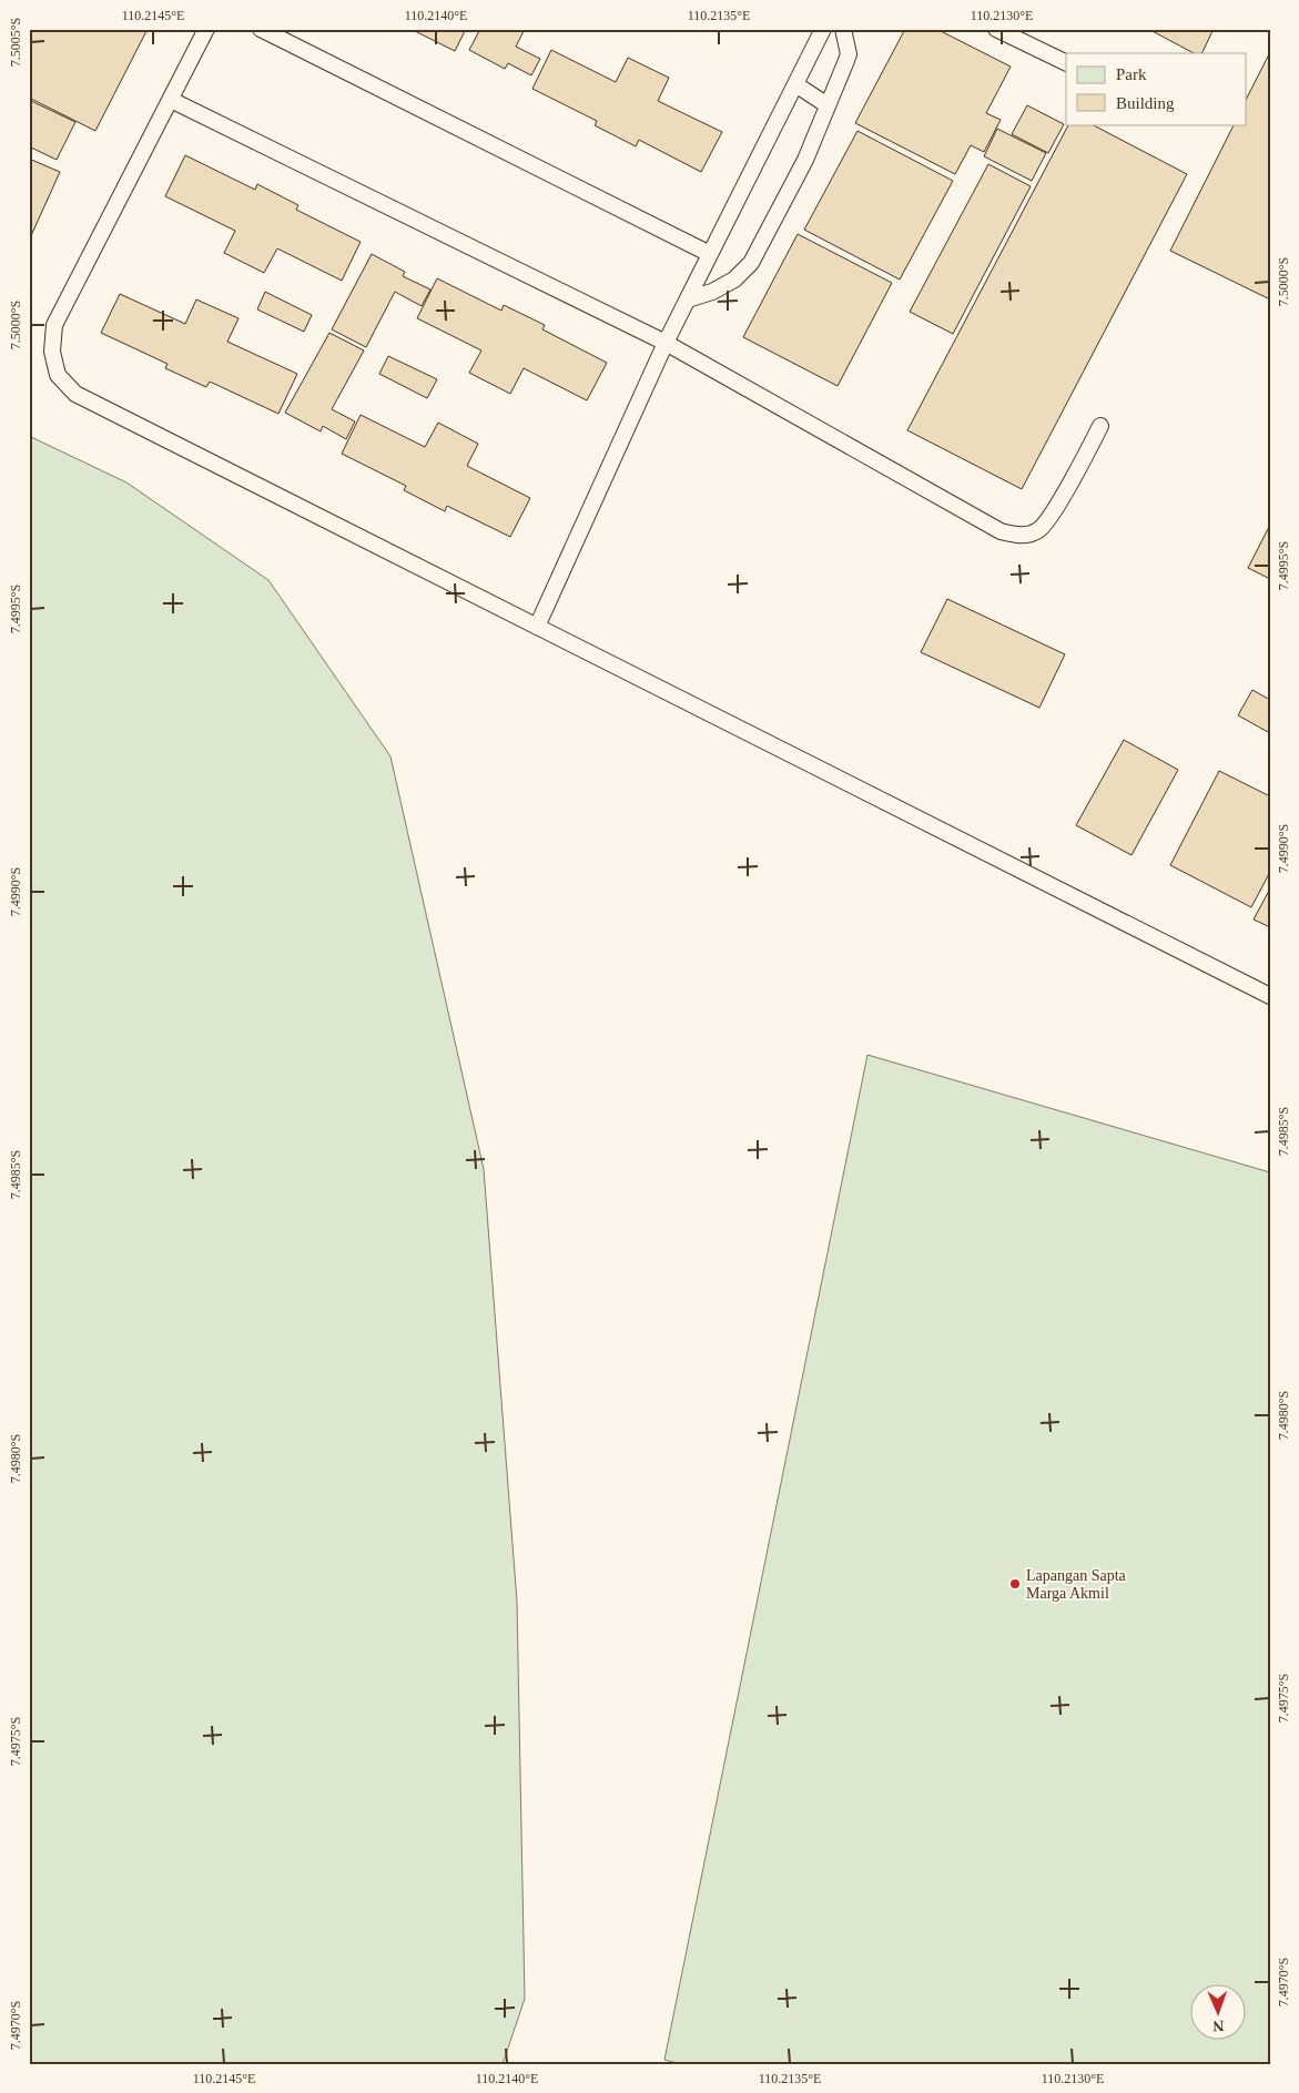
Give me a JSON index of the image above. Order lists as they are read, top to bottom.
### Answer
{
  "places": ["Lapangan Sapta Marga Akmil"],
  "legend": ["Park", "Building"],
  "north": "bottom",
  "coordinates": [
    "110.2145°E",
    "110.2140°E",
    "110.2135°E",
    "110.2130°E",
    "7.5005°S",
    "7.5000°S",
    "7.4995°S",
    "7.4990°S",
    "7.4985°S",
    "7.4980°S",
    "7.4975°S",
    "7.4970°S"
  ]
}
